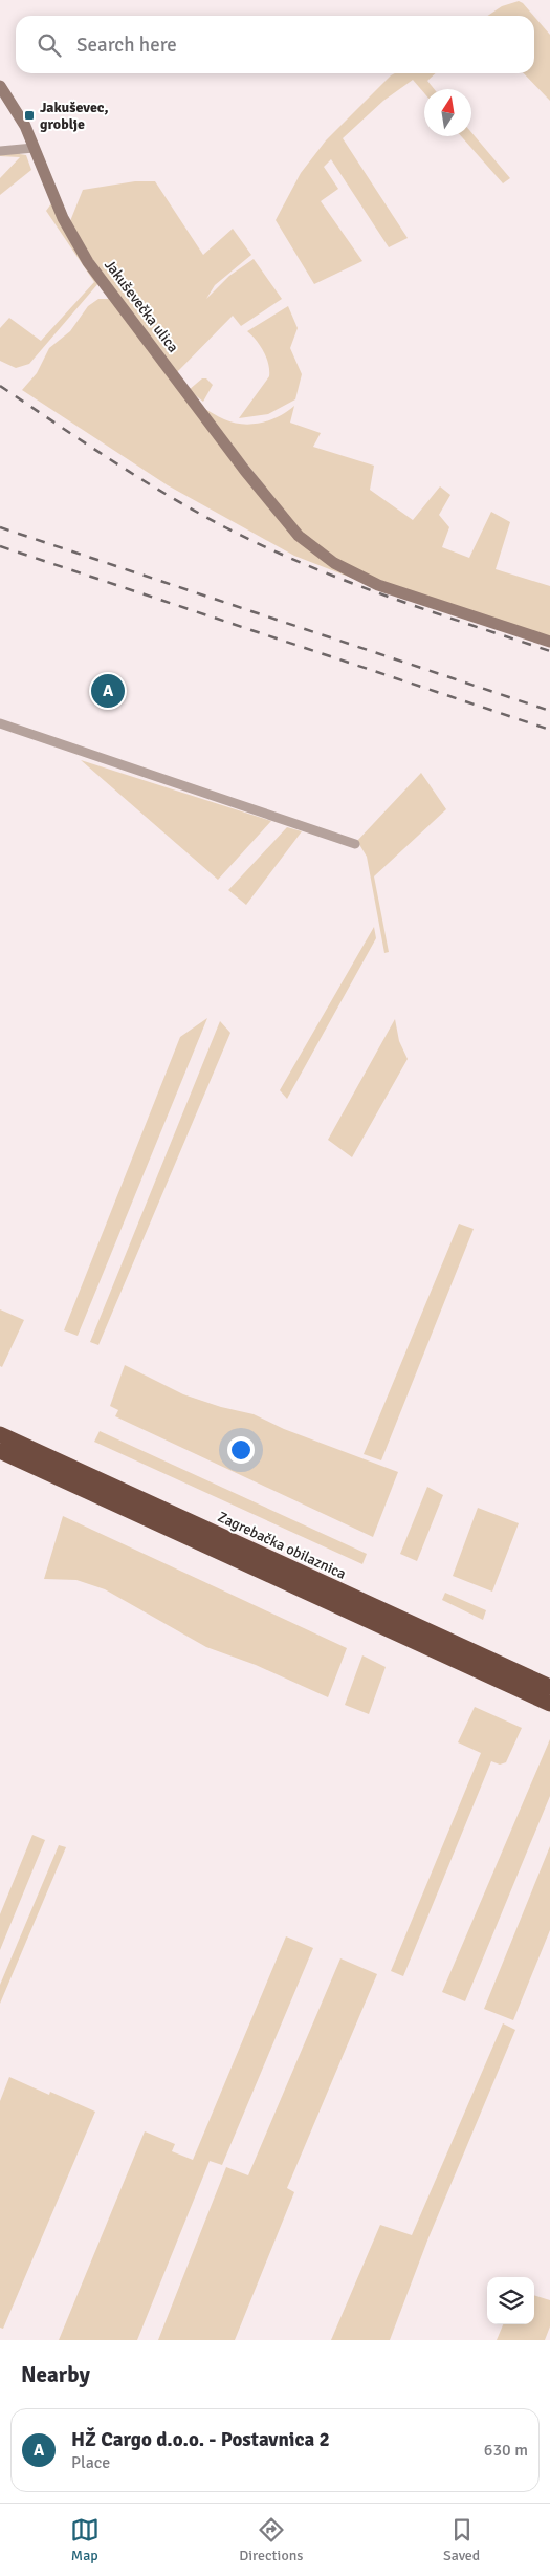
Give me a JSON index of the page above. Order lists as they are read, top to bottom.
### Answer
{
  "streets": {
    "highway": ["Zagrebačka obilaznica"],
    "main road": ["Jakuševečka ulica"]
  },
  "places": {
    "transit": ["Jakuševec, groblje"]
  },
  "north": "top",
  "page": {
    "search": "Search here",
    "pins": "A",
    "heading": "Nearby",
    "list": [
      {
        "mark": "A",
        "name": "HŽ Cargo d.o.o. - Postavnica 2",
        "note": "Place",
        "value": "630 m"
      }
    ],
    "nav": ["Map", "Directions", "Saved"]
  }
}
